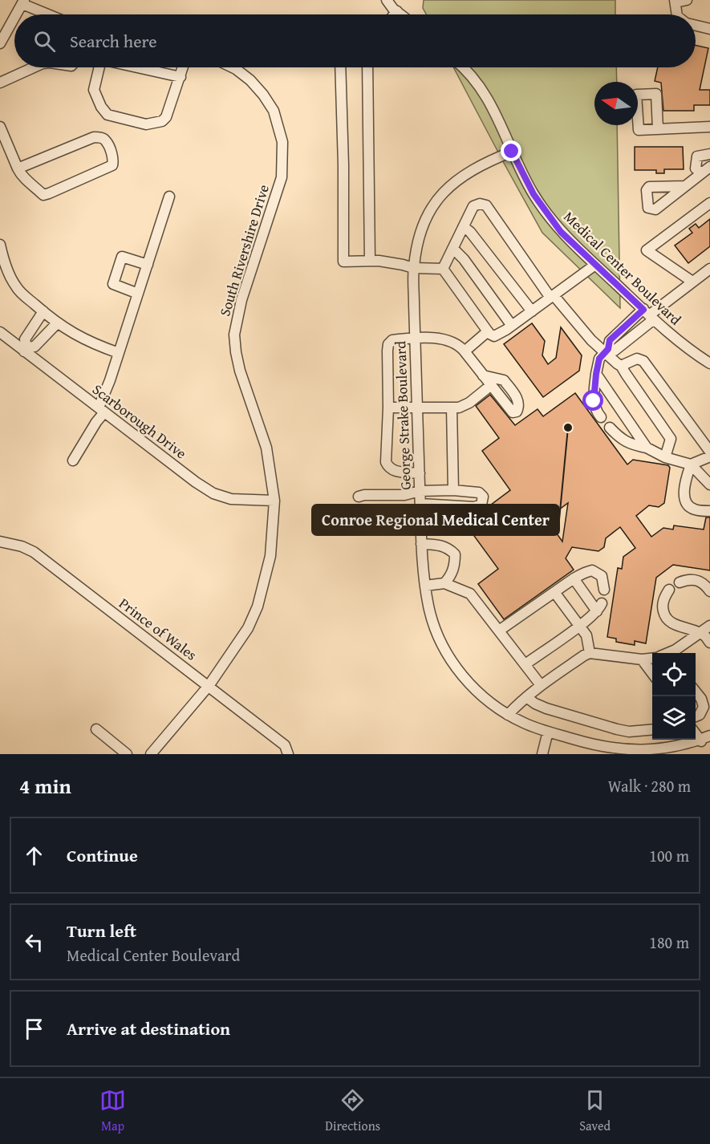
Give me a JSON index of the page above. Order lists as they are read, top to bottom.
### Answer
{
  "streets": {
    "street": [
      "South Rivershire Drive",
      "Medical Center Boulevard",
      "George Strake Boulevard",
      "Scarborough Drive",
      "Prince of Wales"
    ]
  },
  "crossings": [
    ["South Rivershire Drive", "Scarborough Drive"],
    ["South Rivershire Drive", "Prince of Wales"],
    ["Medical Center Boulevard", "George Strake Boulevard"]
  ],
  "places": ["Conroe Regional Medical Center"],
  "north": "left",
  "page": {
    "search": "Search here",
    "heading": ["4 min", "Walk · 280 m"],
    "list": [
      ["Continue", "100 m"],
      ["Turn left", "Medical Center Boulevard", "180 m"],
      "Arrive at destination"
    ],
    "nav": ["Map", "Directions", "Saved"]
  }
}
